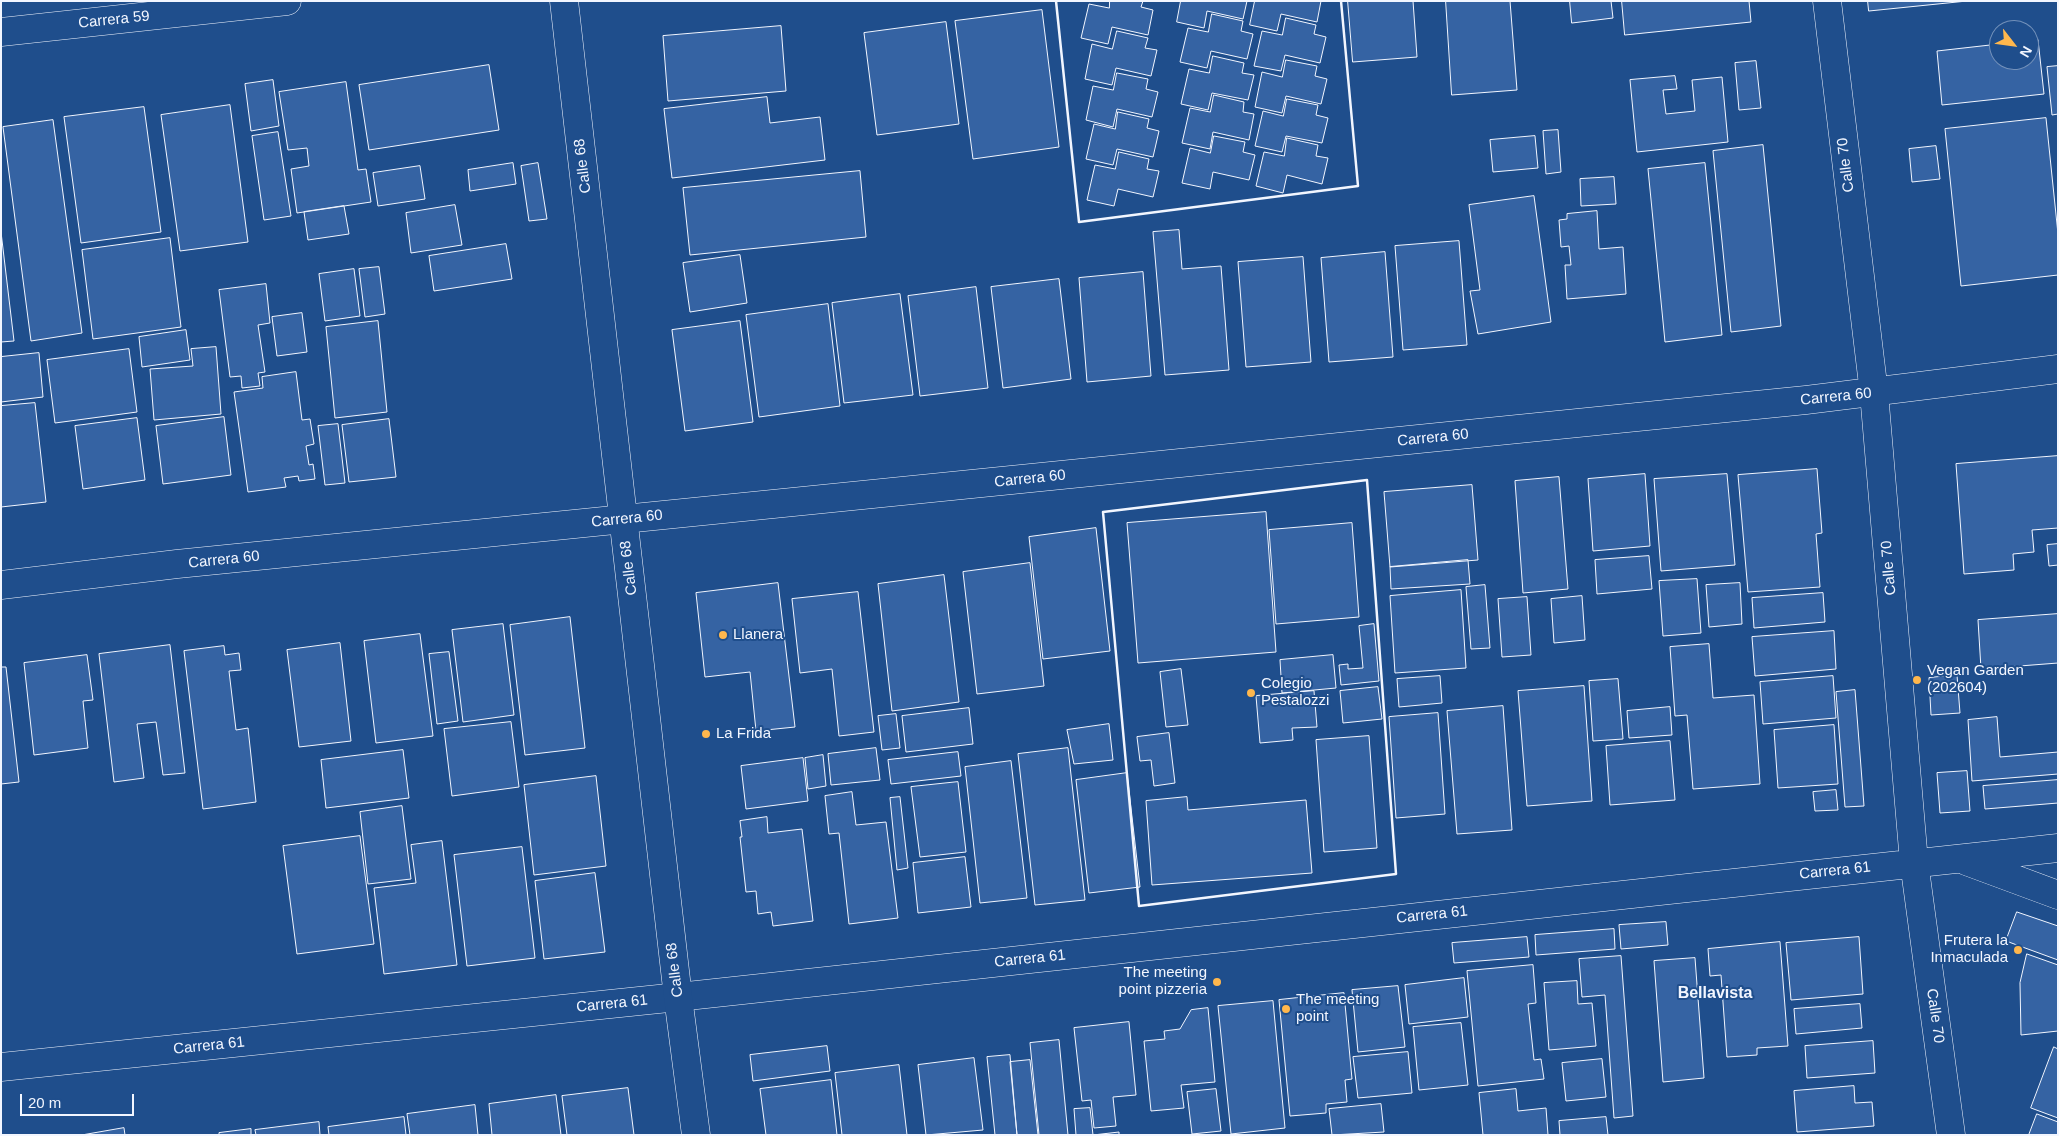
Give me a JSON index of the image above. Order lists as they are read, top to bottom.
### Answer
{
  "streets": {
    "street": [
      "Carrera 59",
      "Calle 70",
      "Calle 68",
      "Carrera 60",
      "Carrera 61"
    ]
  },
  "crossings": [
    ["Calle 70", "Carrera 60"],
    ["Calle 70", "Carrera 61"],
    ["Calle 68", "Carrera 60"],
    ["Calle 68", "Carrera 61"]
  ],
  "districts": ["Bellavista"],
  "places": [
    "Llanera",
    "Vegan Garden (202604)",
    "Colegio Pestalozzi",
    "La Frida",
    "Frutera la Inmaculada",
    "The meeting point pizzeria",
    "The meeting point"
  ],
  "scale_bar": "20 m",
  "north": "bottom right"
}
